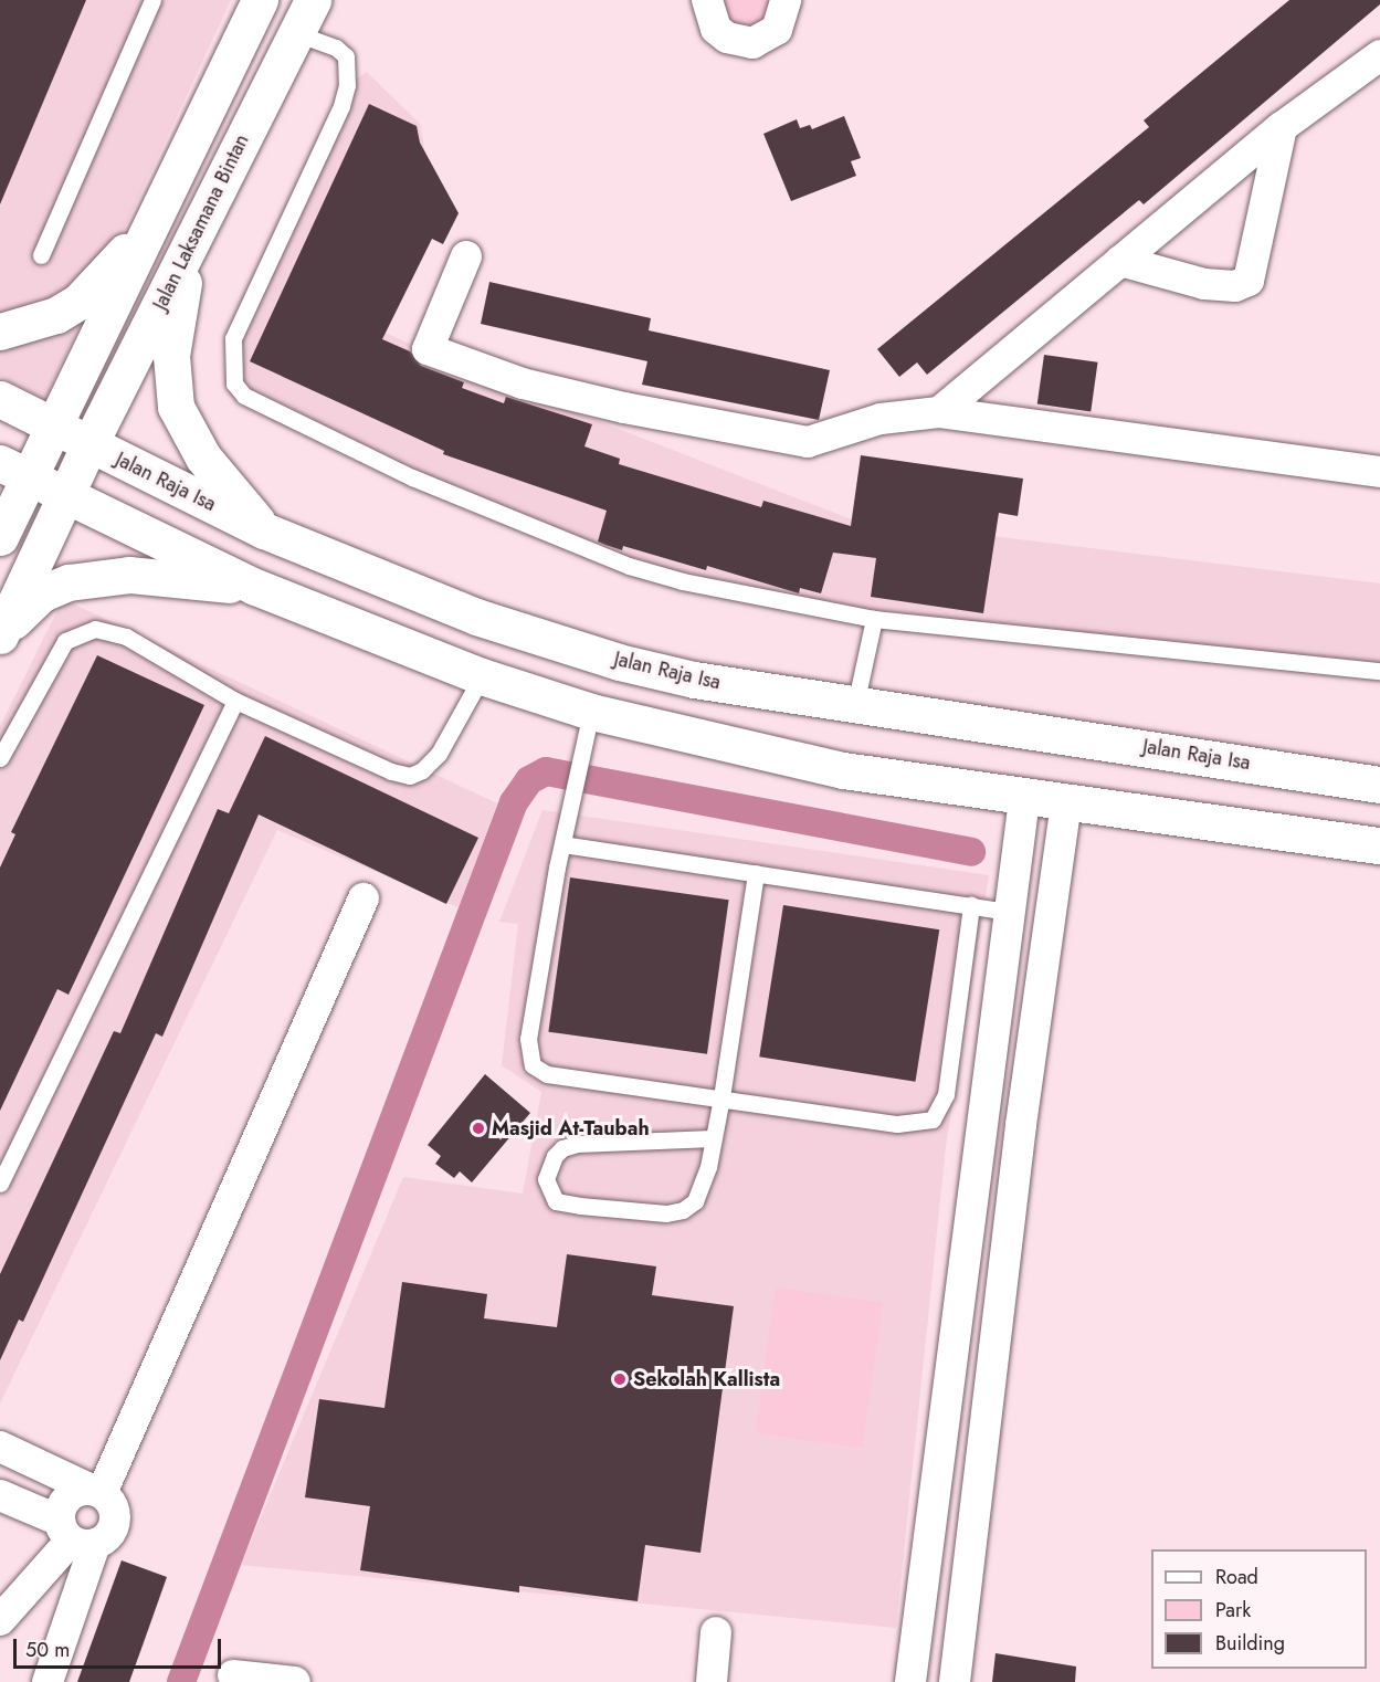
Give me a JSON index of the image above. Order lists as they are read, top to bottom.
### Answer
{
  "streets": {
    "main road": ["Jalan Laksamana Bintan", "Jalan Raja Isa"]
  },
  "crossings": [
    ["Jalan Laksamana Bintan", "Jalan Raja Isa"]
  ],
  "places": ["Masjid At-Taubah", "Sekolah Kallista"],
  "legend": ["Road", "Park", "Building"],
  "scale_bar": "50 m"
}
